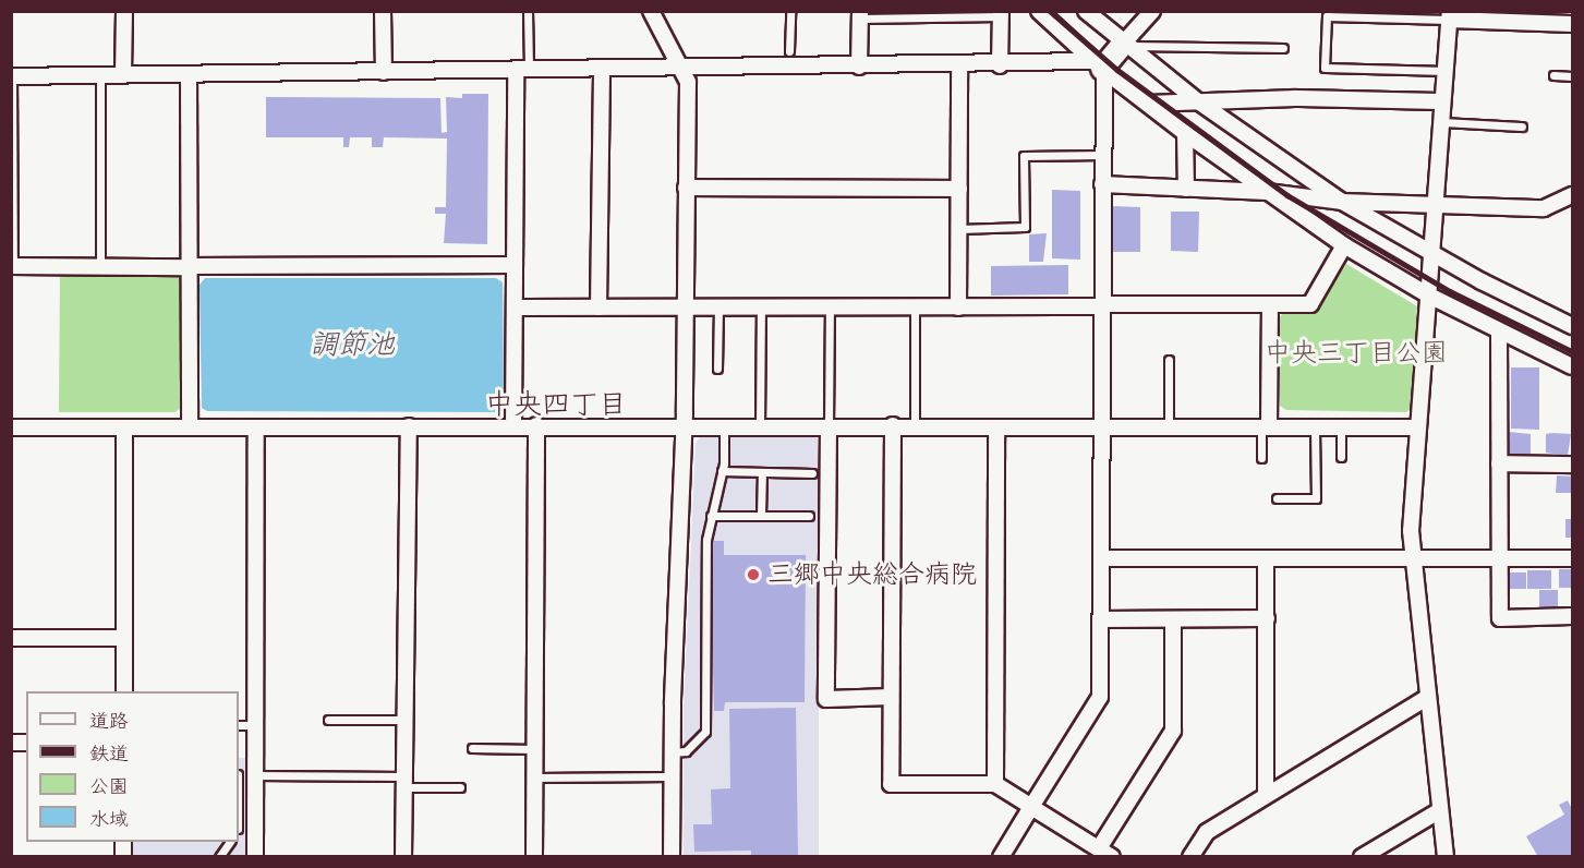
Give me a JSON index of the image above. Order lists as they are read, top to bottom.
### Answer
{
  "districts": ["中央四丁目"],
  "water": ["調節池"],
  "parks": ["中央三丁目公園"],
  "places": ["三郷中央総合病院"],
  "legend": [
    "道路",
    "鉄道",
    "公園",
    "水域"
  ]
}
